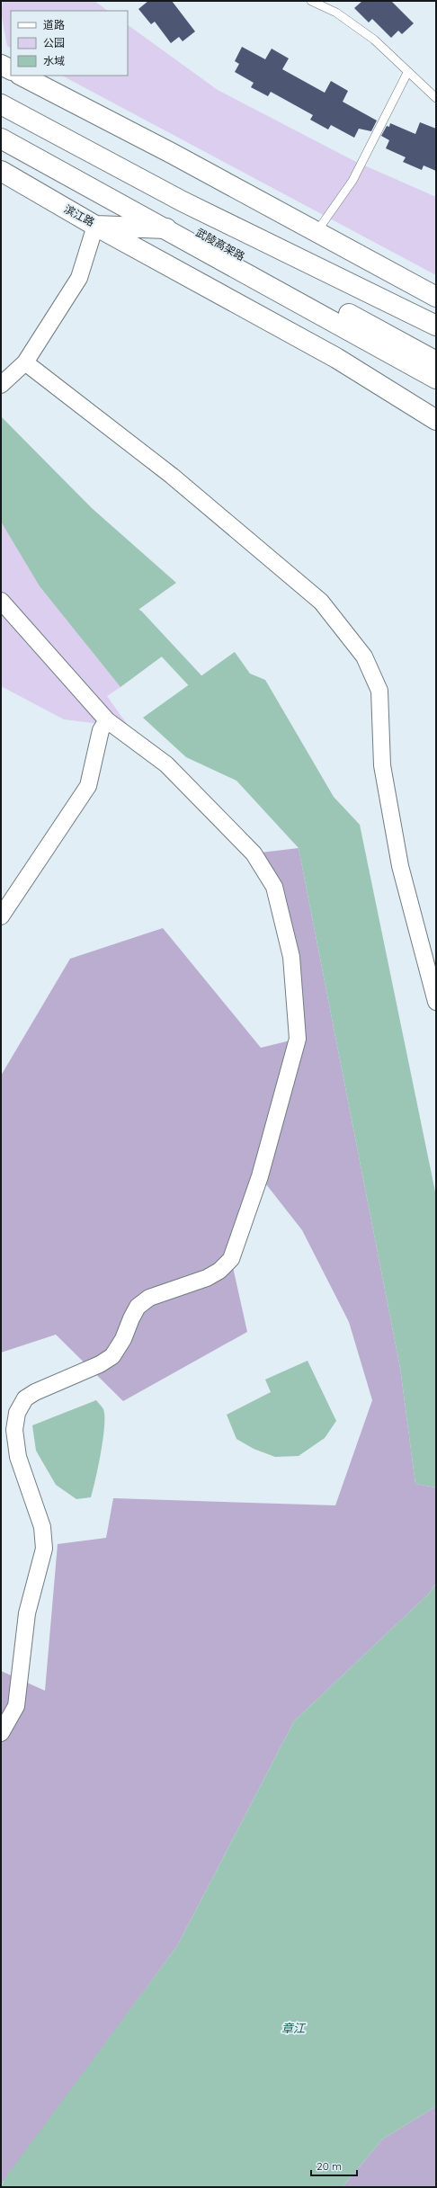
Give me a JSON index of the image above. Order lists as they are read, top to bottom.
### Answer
{
  "streets": {
    "main road": ["滨江路", "武陵高架路"]
  },
  "water": ["章江"],
  "legend": ["道路", "公园", "水域"],
  "scale_bar": "20 m"
}
